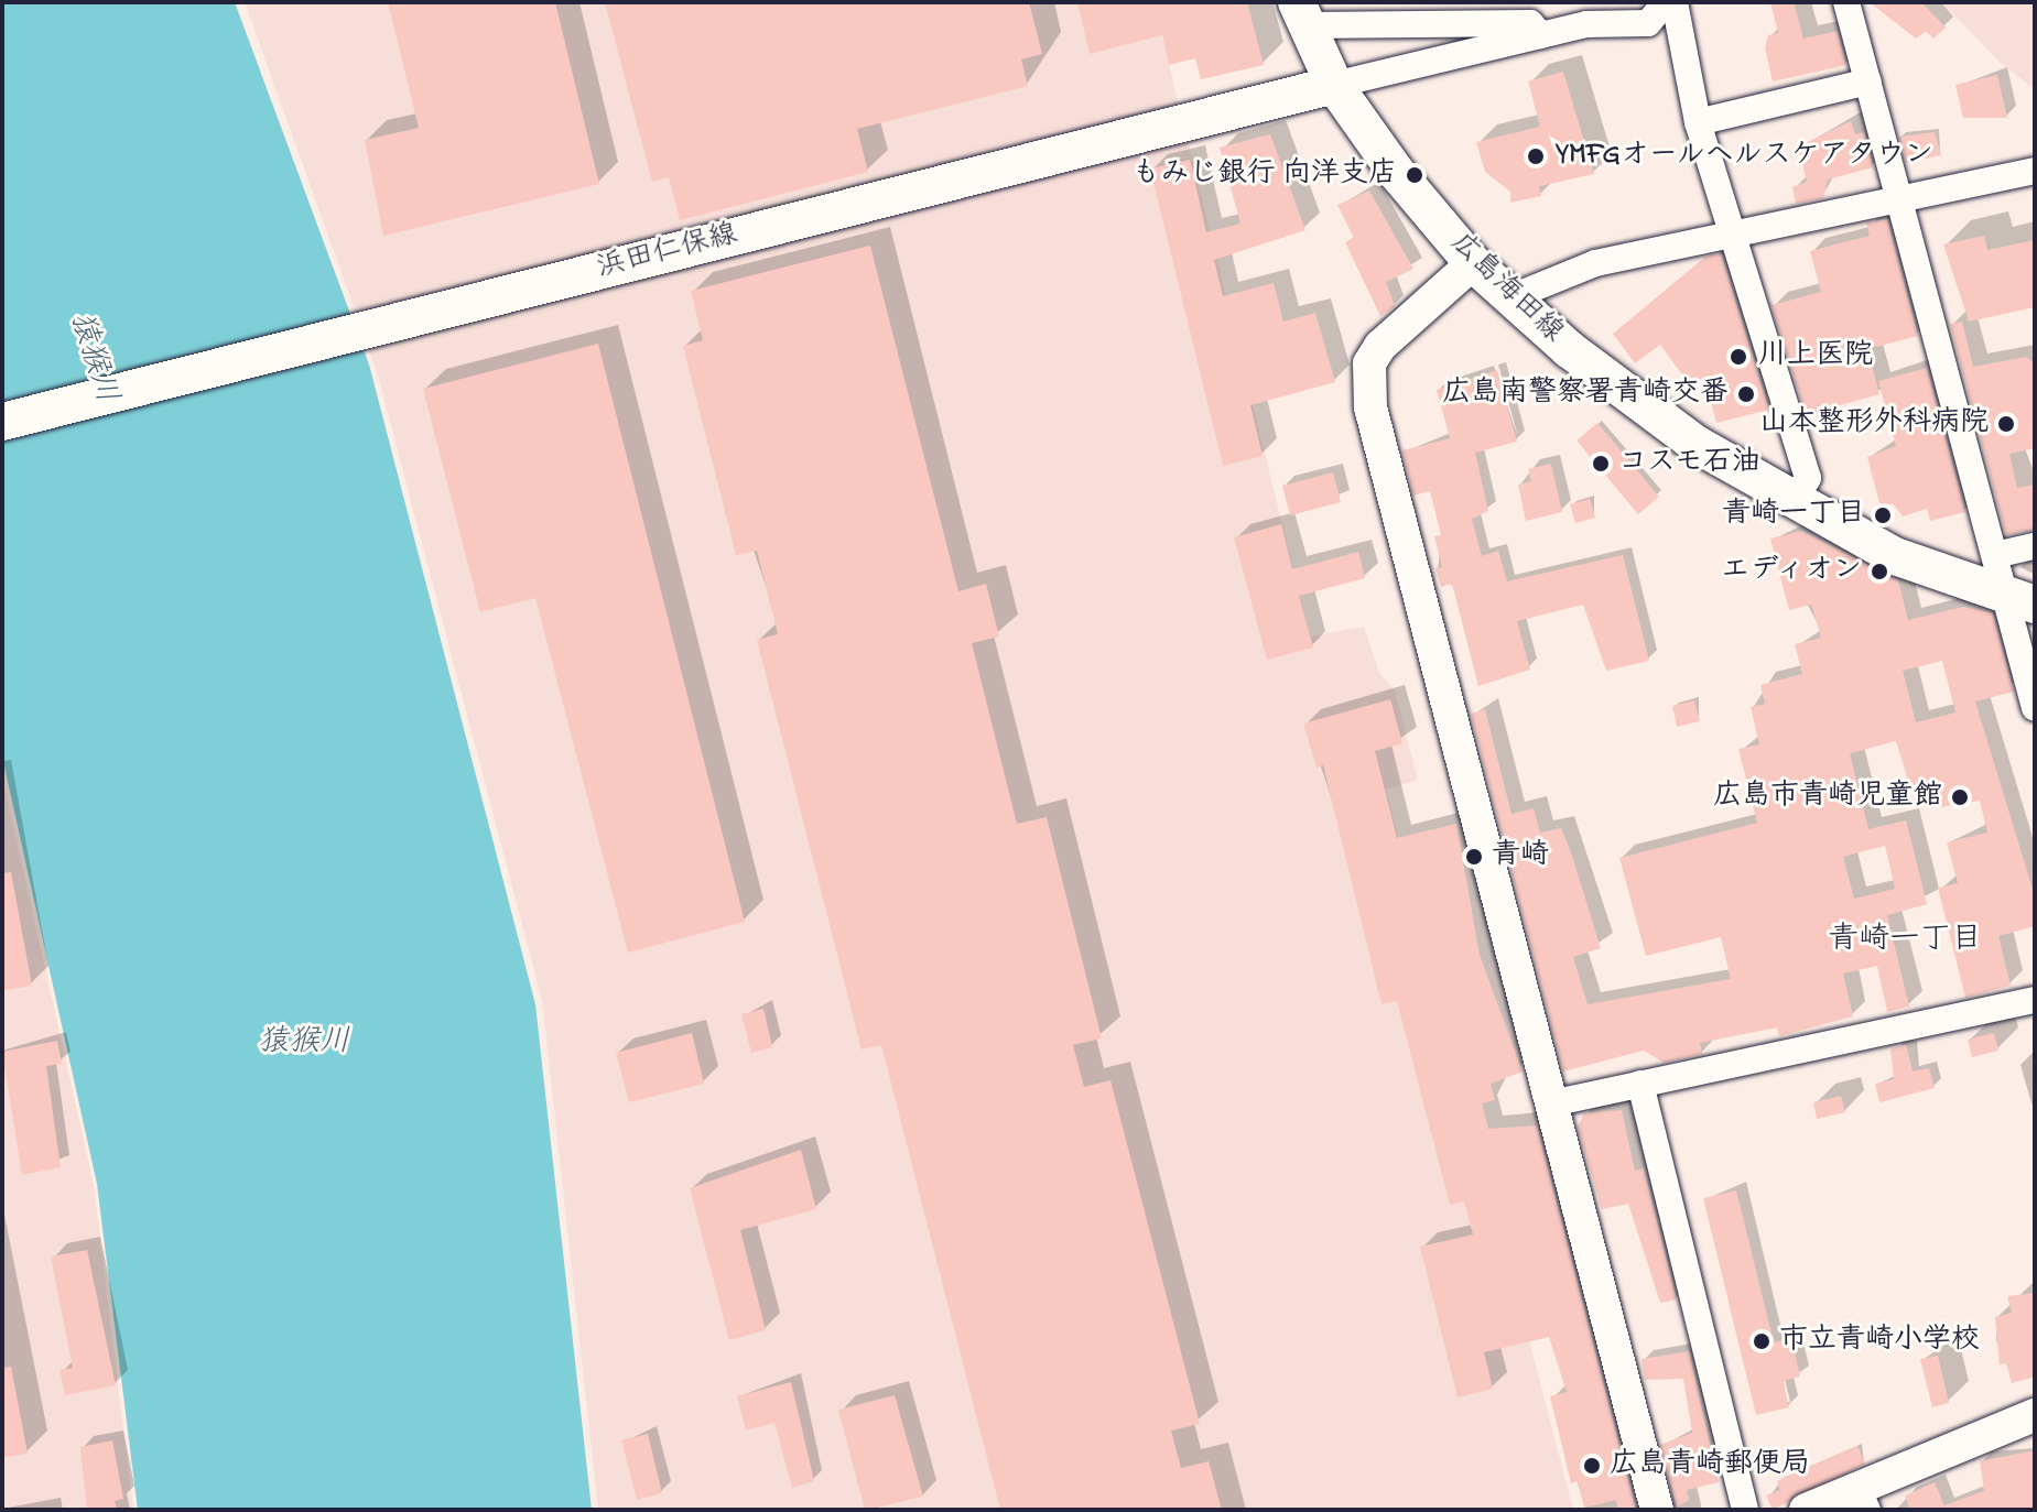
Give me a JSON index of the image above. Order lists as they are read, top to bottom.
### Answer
{
  "streets": {
    "main road": ["浜田仁保線", "広島海田線"]
  },
  "crossings": [
    ["浜田仁保線", "広島海田線"]
  ],
  "districts": ["青崎一丁目"],
  "water": ["猿猴川"],
  "places": [
    "YMFGオールヘルスケアタウン",
    "もみじ銀行 向洋支店",
    "川上医院",
    "広島南警察署青崎交番",
    "山本整形外科病院",
    "コスモ石油",
    "青崎一丁目",
    "エディオン",
    "広島市青崎児童館",
    "青崎",
    "市立青崎小学校",
    "広島青崎郵便局"
  ]
}
